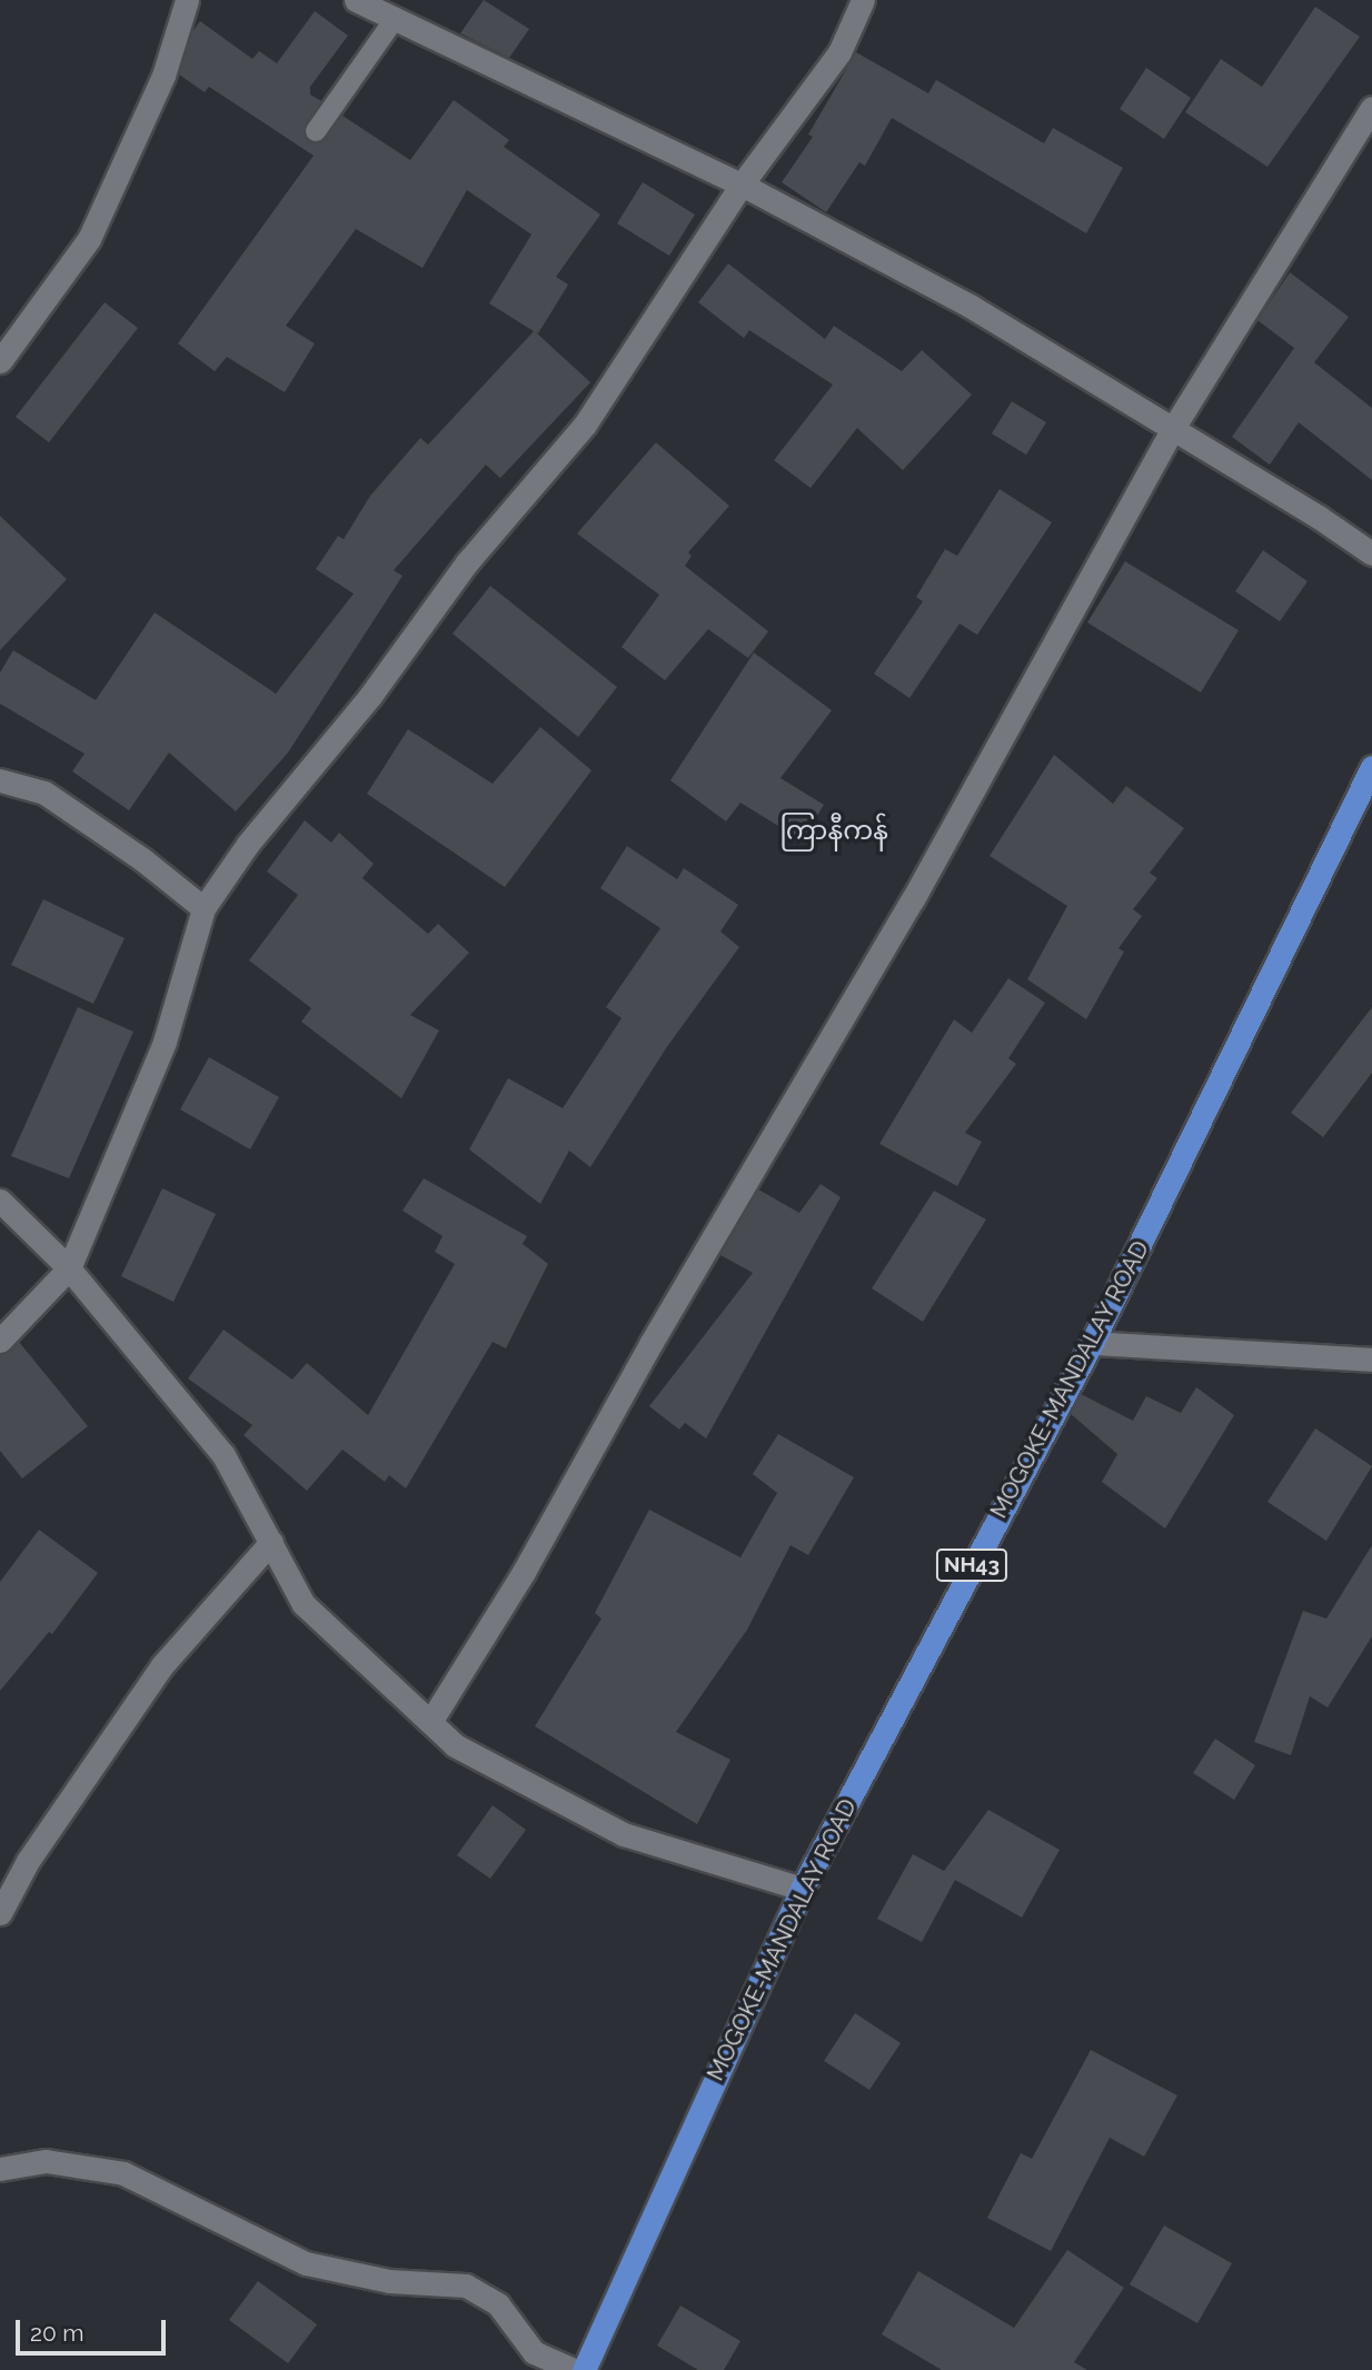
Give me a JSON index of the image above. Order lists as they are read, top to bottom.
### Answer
{
  "streets": {
    "highway": ["MOGOKE-MANDALAY ROAD", "NH43"]
  },
  "districts": ["ကြာနီကန်"],
  "scale_bar": "20 m"
}
